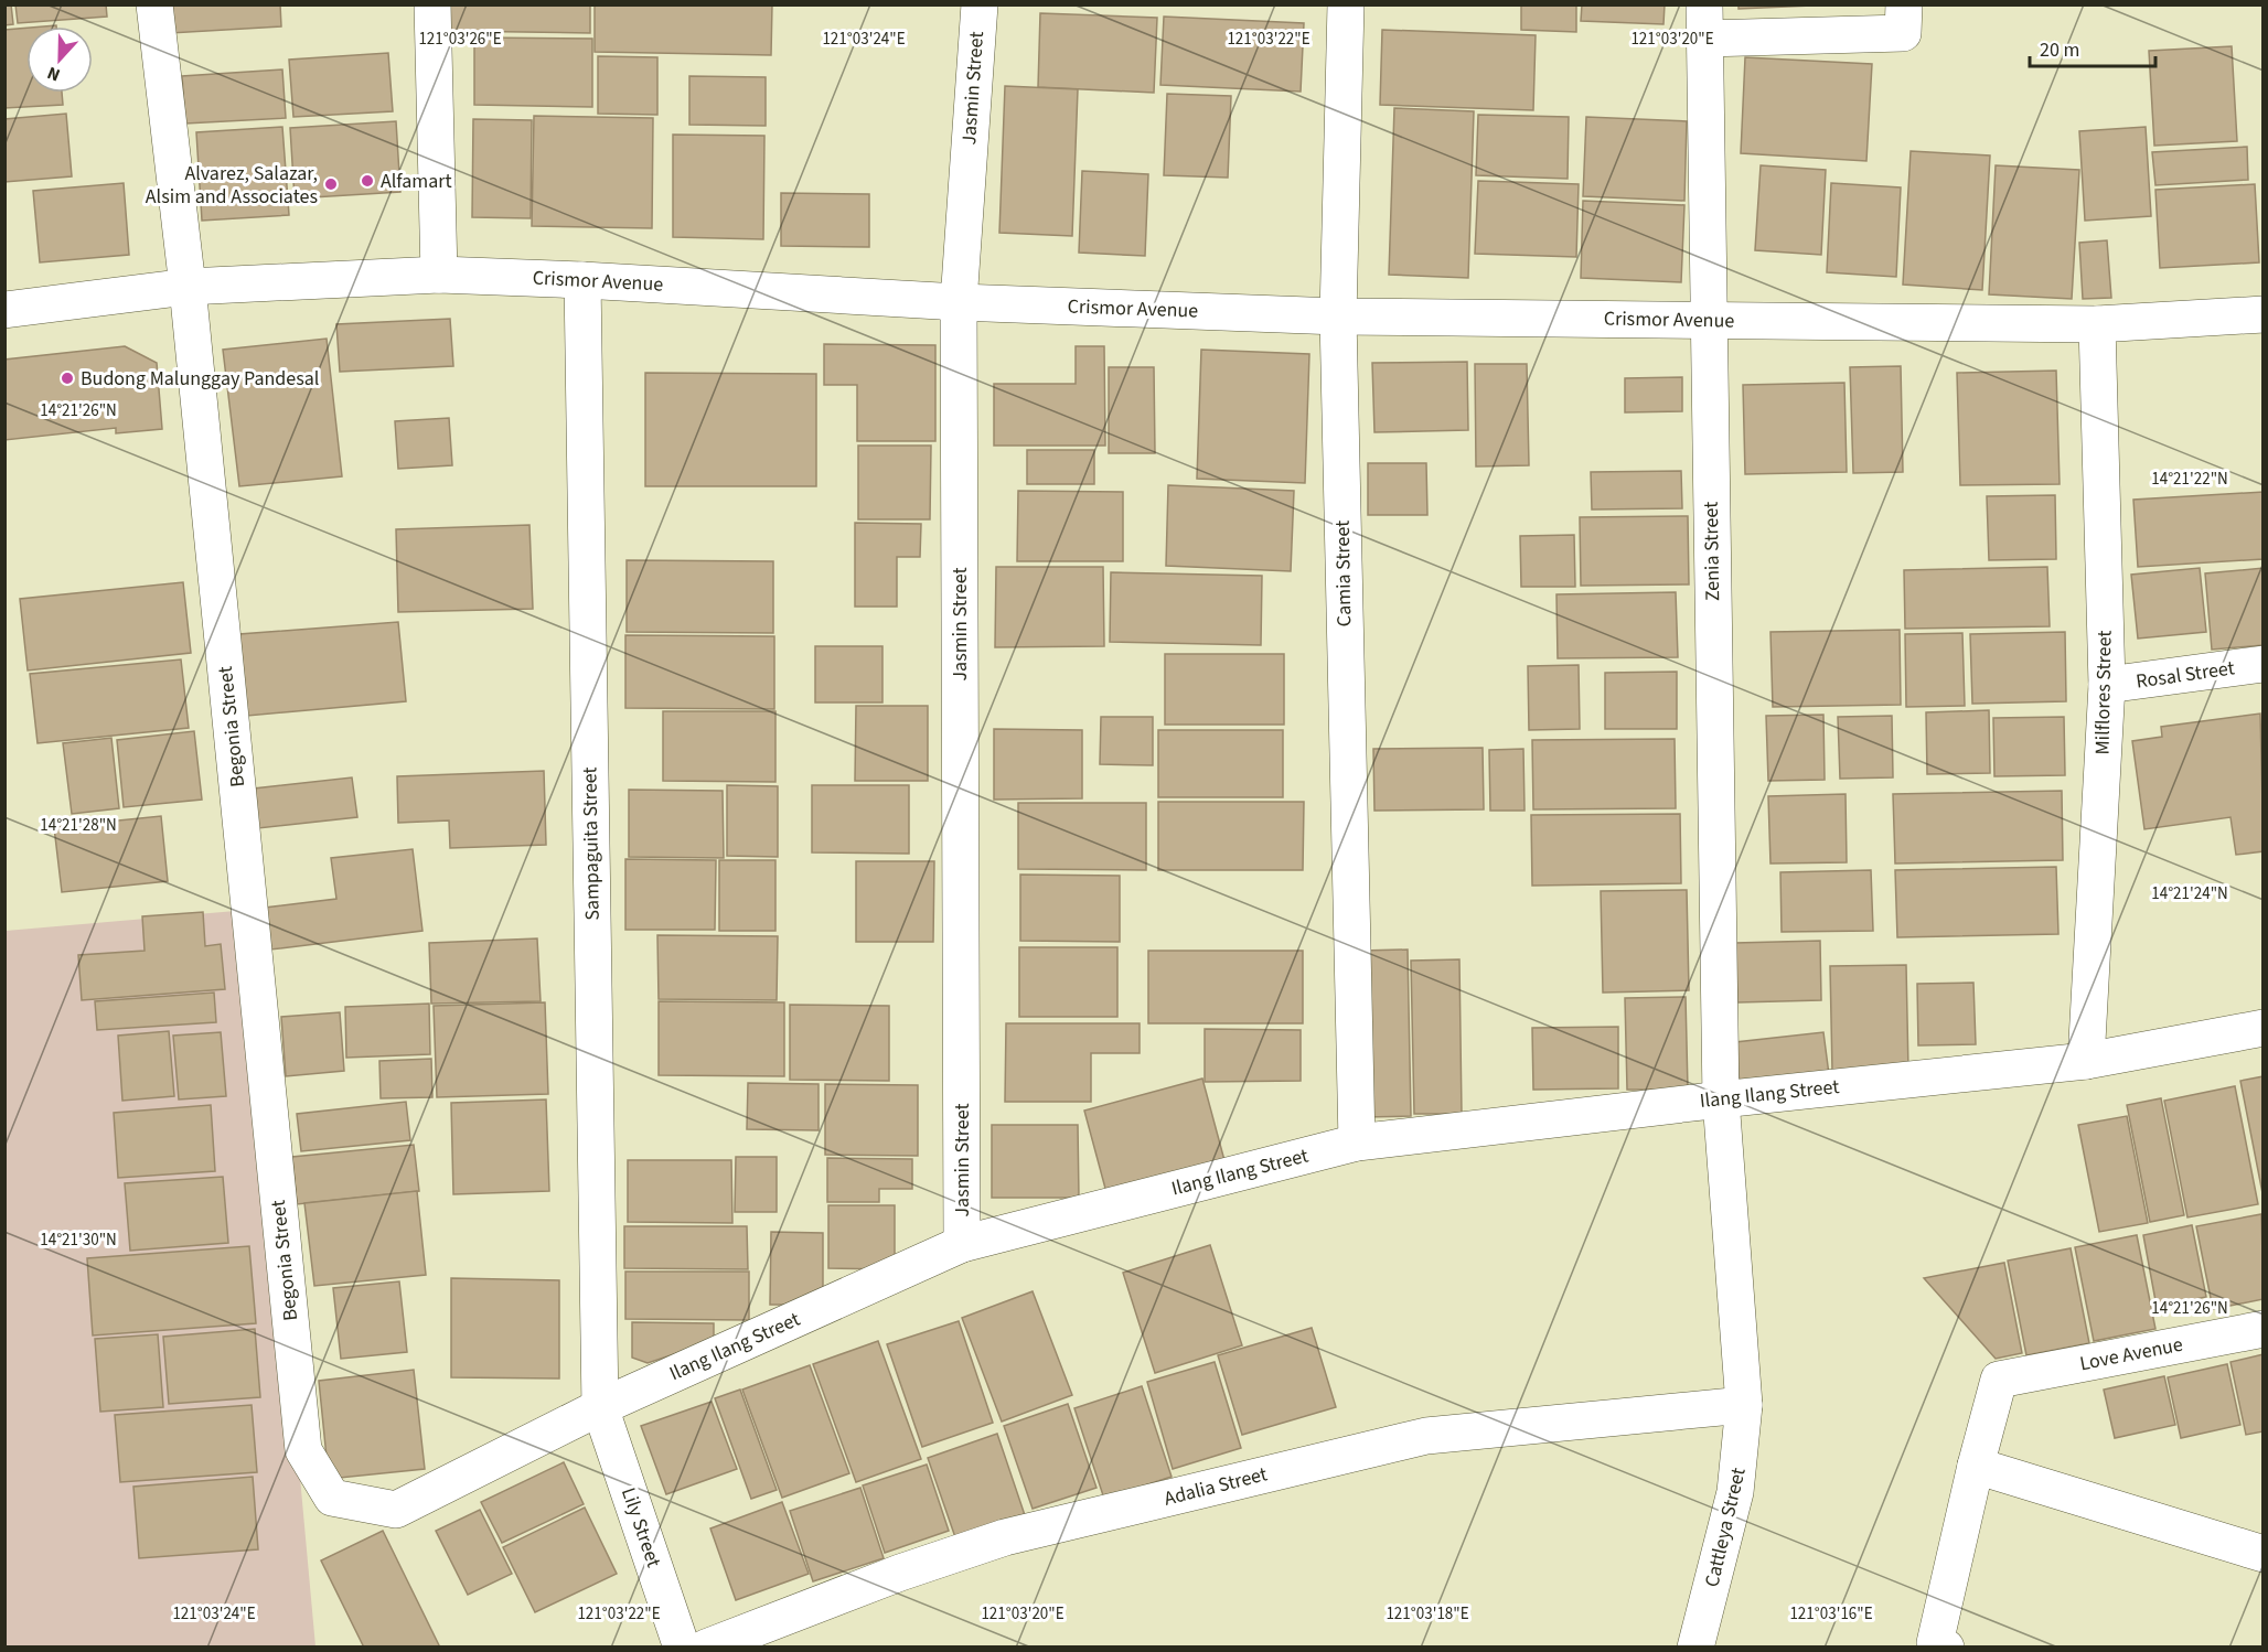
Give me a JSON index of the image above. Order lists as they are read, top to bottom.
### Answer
{
  "streets": {
    "street": [
      "Jasmin Street",
      "Crismor Avenue",
      "Zenia Street",
      "Camia Street",
      "Rosal Street",
      "Milflores Street",
      "Begonia Street",
      "Sampaguita Street",
      "Ilang Ilang Street",
      "Love Avenue",
      "Adalia Street",
      "Lily Street",
      "Cattleya Street"
    ]
  },
  "crossings": [
    ["Jasmin Street", "Crismor Avenue"],
    ["Jasmin Street", "Ilang Ilang Street"],
    ["Crismor Avenue", "Zenia Street"],
    ["Crismor Avenue", "Camia Street"],
    ["Crismor Avenue", "Milflores Street"],
    ["Crismor Avenue", "Begonia Street"],
    ["Crismor Avenue", "Sampaguita Street"],
    ["Zenia Street", "Ilang Ilang Street"],
    ["Zenia Street", "Adalia Street"],
    ["Zenia Street", "Cattleya Street"],
    ["Camia Street", "Ilang Ilang Street"],
    ["Rosal Street", "Milflores Street"],
    ["Milflores Street", "Ilang Ilang Street"],
    ["Begonia Street", "Ilang Ilang Street"],
    ["Sampaguita Street", "Ilang Ilang Street"],
    ["Sampaguita Street", "Lily Street"],
    ["Ilang Ilang Street", "Lily Street"],
    ["Adalia Street", "Cattleya Street"]
  ],
  "places": ["Alfamart", "Alvarez, Salazar, Alsim and Associates", "Budong Malunggay Pandesal"],
  "scale_bar": "20 m",
  "north": "bottom",
  "coordinates": [
    "121°03'26\"E",
    "121°03'24\"E",
    "121°03'22\"E",
    "121°03'20\"E",
    "14°21'26\"N",
    "14°21'22\"N",
    "14°21'28\"N",
    "14°21'24\"N",
    "14°21'30\"N",
    "121°03'18\"E",
    "121°03'16\"E"
  ]
}
